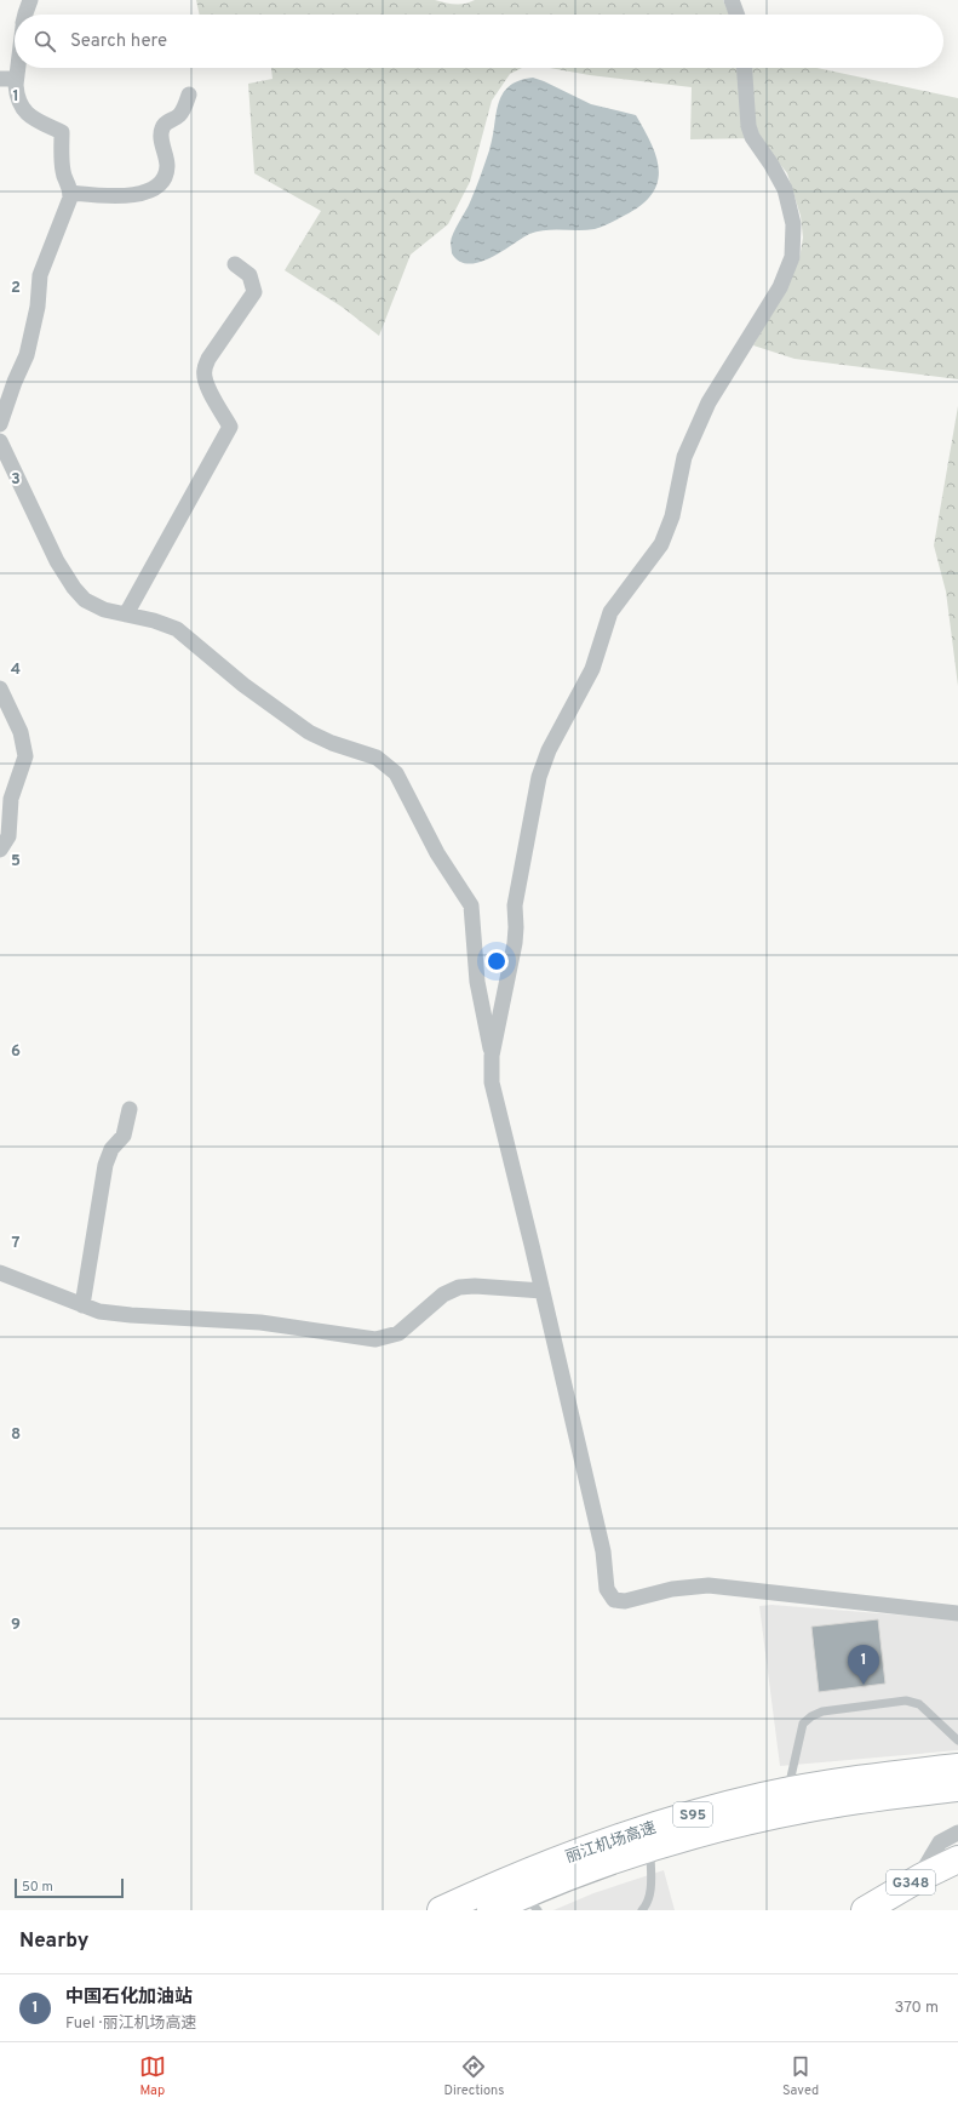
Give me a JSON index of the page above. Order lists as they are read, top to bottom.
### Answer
{
  "streets": {
    "highway": ["S95", "丽江机场高速", "G348"]
  },
  "scale_bar": "50 m",
  "page": {
    "search": "Search here",
    "pins": "1",
    "scale": "50 m",
    "heading": "Nearby",
    "list": [
      {
        "mark": "1",
        "name": "中国石化加油站",
        "note": "Fuel · 丽江机场高速",
        "value": "370 m"
      }
    ],
    "nav": ["Map", "Directions", "Saved"]
  },
  "grid": {
    "rows": [
      "1",
      "2",
      "3",
      "4",
      "5",
      "6",
      "7",
      "8",
      "9"
    ]
  }
}
